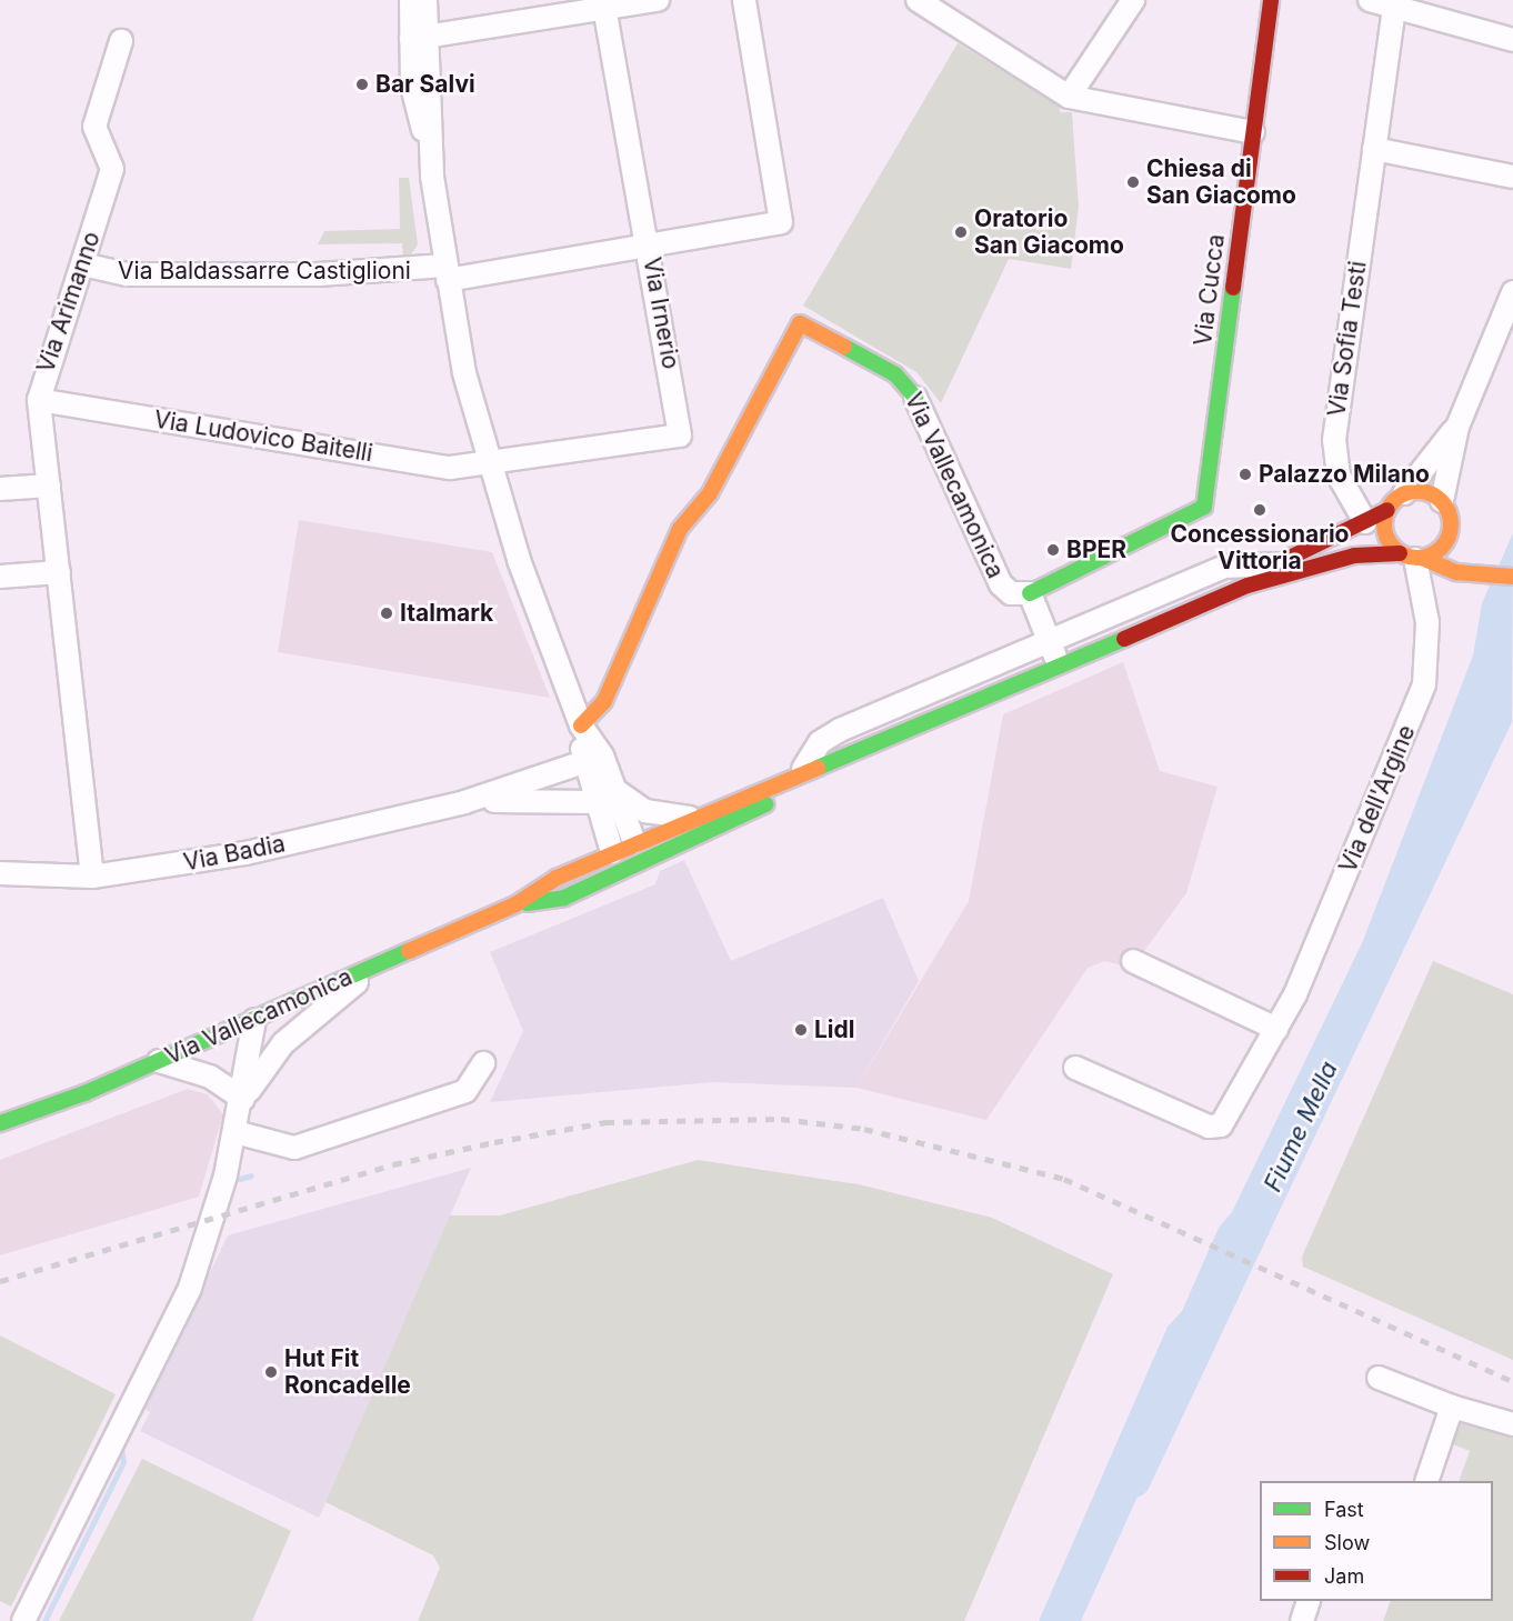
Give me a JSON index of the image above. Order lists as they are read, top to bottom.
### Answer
{
  "streets": {
    "main road": ["Via Cucca", "Via Vallecamonica"],
    "street": [
      "Via Baldassarre Castiglioni",
      "Via Arimanno",
      "Via Irnerio",
      "Via Sofia Testi",
      "Via Ludovico Baitelli",
      "Via dell'Argine",
      "Via Badia"
    ]
  },
  "crossings": [
    ["Via Baldassarre Castiglioni", "Via Arimanno"],
    ["Via Baldassarre Castiglioni", "Via Irnerio"],
    ["Via Cucca", "Via Vallecamonica"],
    ["Via Arimanno", "Via Ludovico Baitelli"],
    ["Via Arimanno", "Via Badia"],
    ["Via Irnerio", "Via Ludovico Baitelli"],
    ["Via Sofia Testi", "Via Vallecamonica"],
    ["Via Vallecamonica", "Via dell'Argine"]
  ],
  "water": ["Fiume Mella"],
  "places": [
    "Bar Salvi",
    "Chiesa di San Giacomo",
    "Oratorio San Giacomo",
    "Palazzo Milano",
    "Concessionario Vittoria",
    "BPER",
    "Italmark",
    "Lidl",
    "Hut Fit Roncadelle"
  ],
  "legend": ["Fast", "Slow", "Jam"]
}
